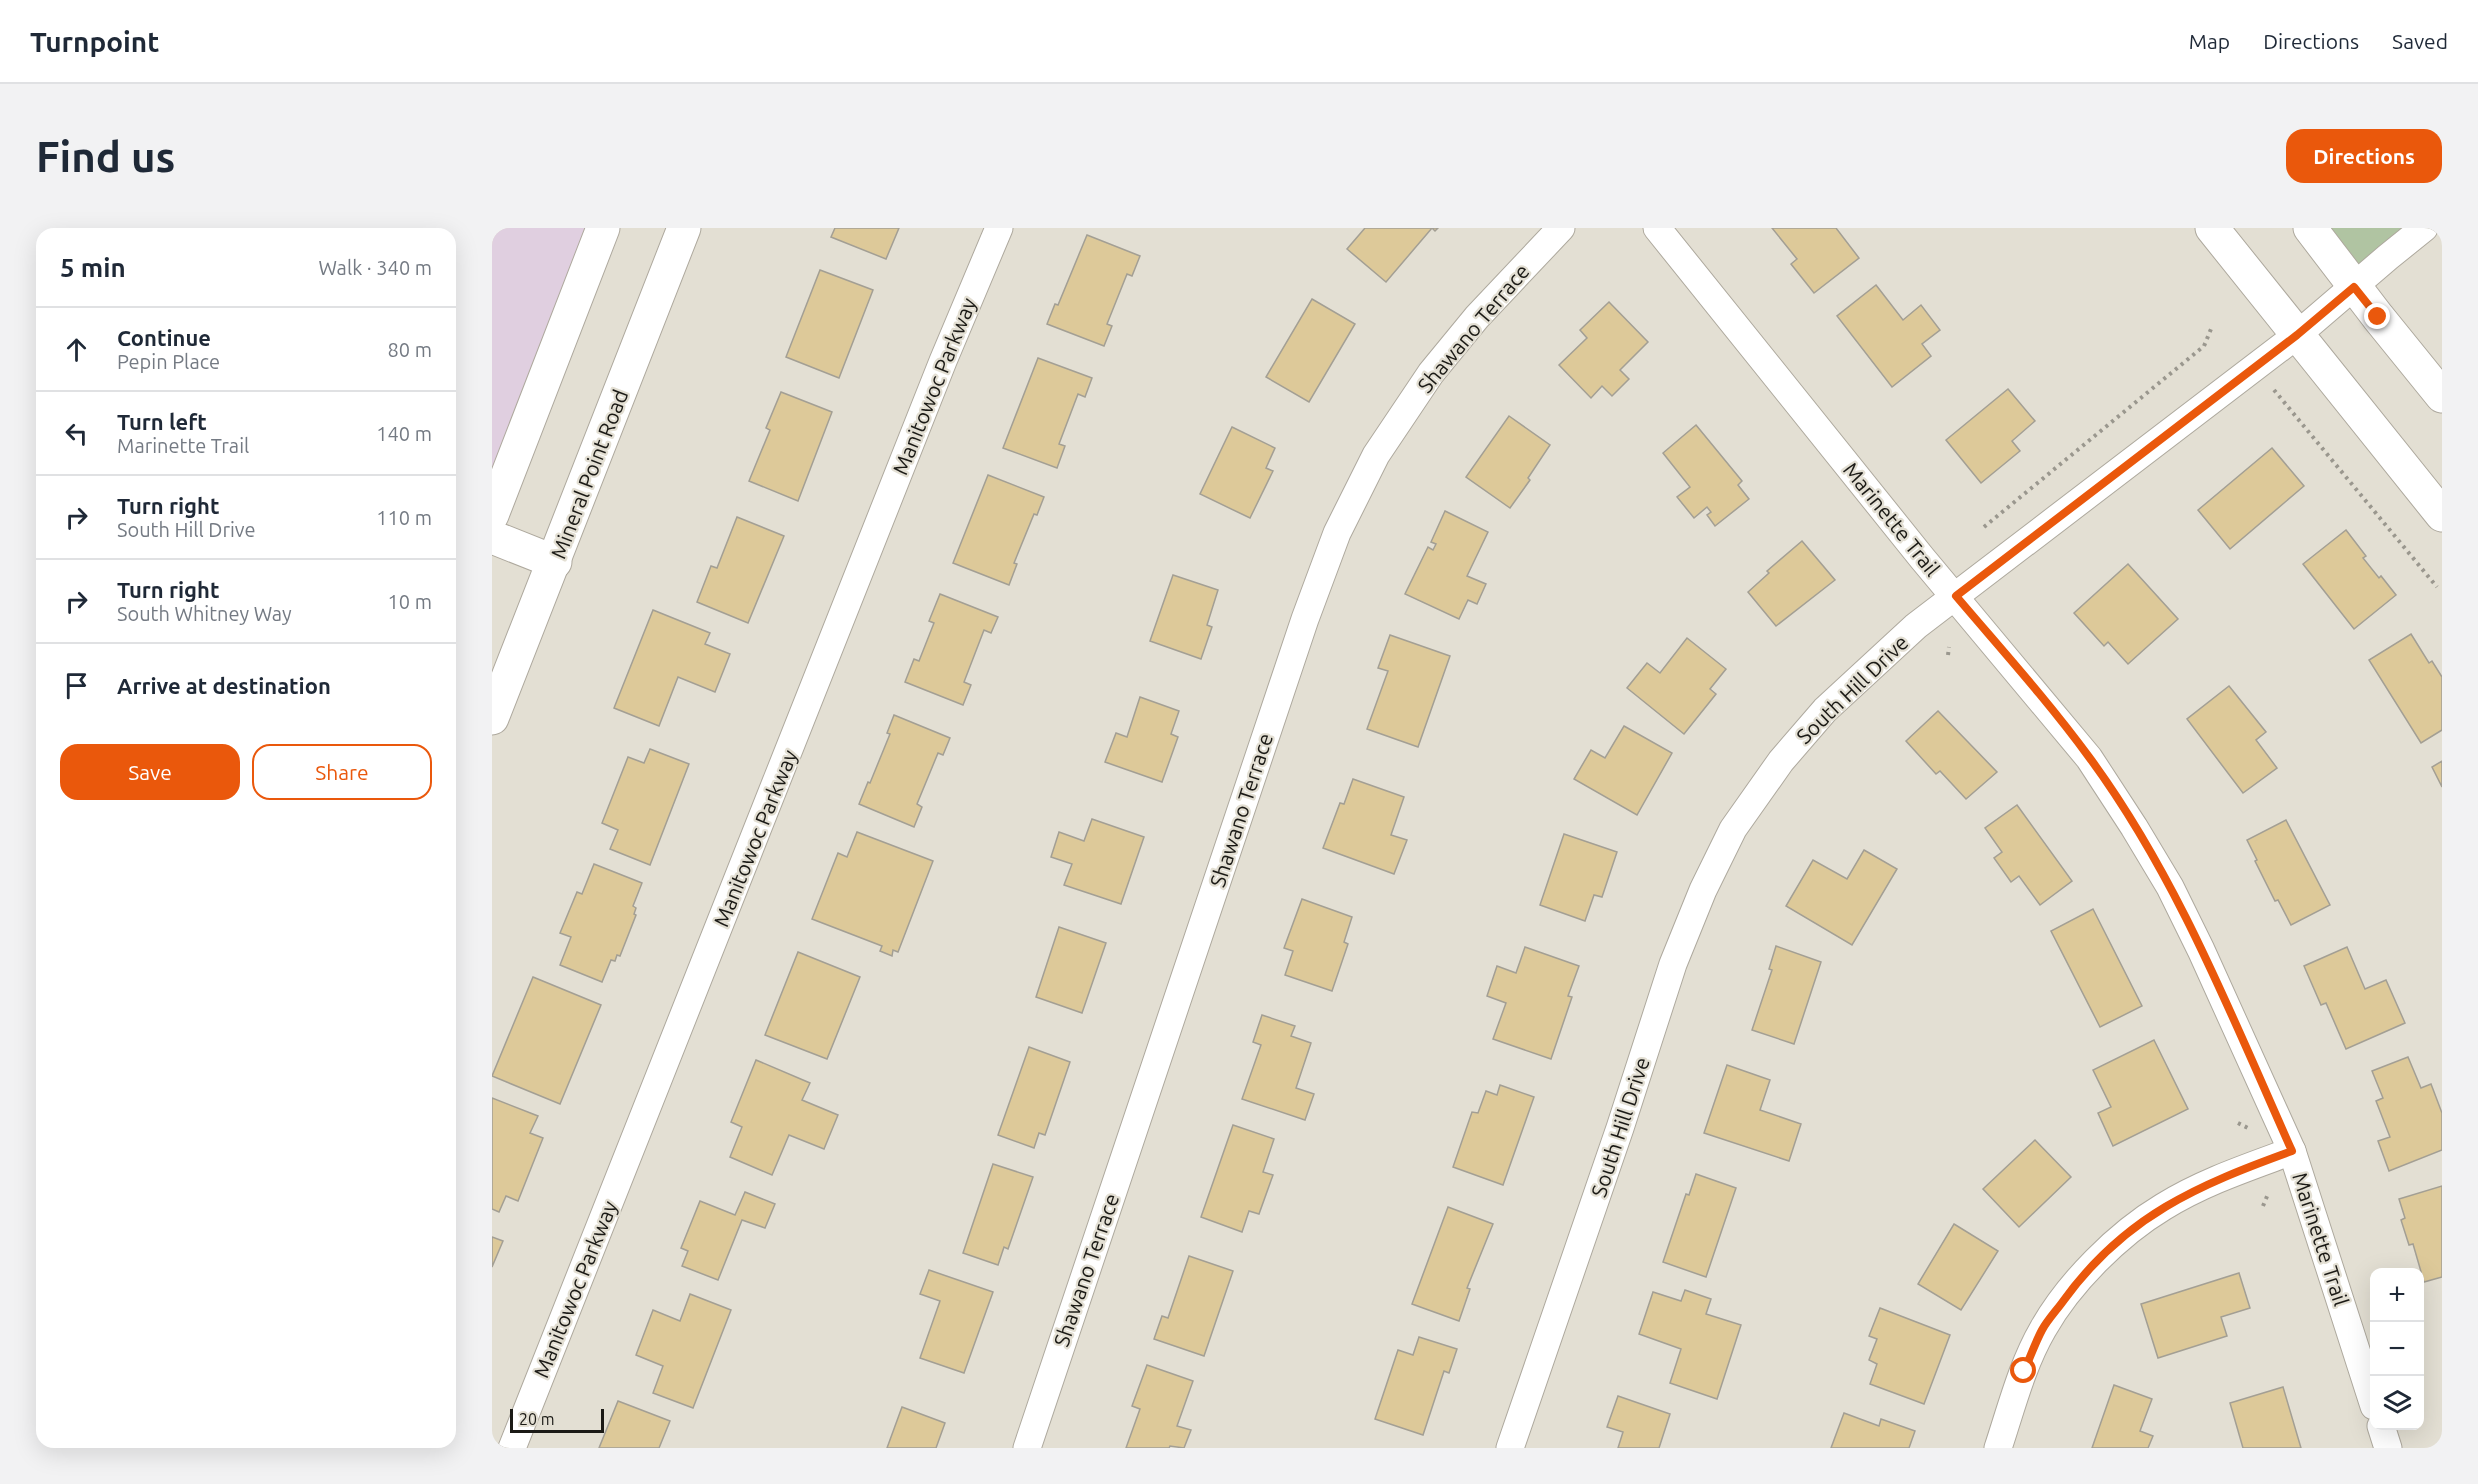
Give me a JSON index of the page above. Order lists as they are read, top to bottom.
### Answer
{
  "streets": {
    "main road": ["Mineral Point Road"],
    "street": [
      "Shawano Terrace",
      "Manitowoc Parkway",
      "Marinette Trail",
      "South Hill Drive"
    ]
  },
  "crossings": [
    ["Marinette Trail", "South Hill Drive"]
  ],
  "scale_bar": "20 m",
  "page": {
    "header": "Turnpoint",
    "nav": ["Map", "Directions", "Saved"],
    "buttons": [
      "Directions",
      ["Save", "Share"]
    ],
    "title": "Find us",
    "heading": ["5 min", "Walk · 340 m"],
    "list": [
      ["Continue", "Pepin Place", "80 m"],
      ["Turn left", "Marinette Trail", "140 m"],
      ["Turn right", "South Hill Drive", "110 m"],
      ["Turn right", "South Whitney Way", "10 m"],
      "Arrive at destination"
    ],
    "map_buttons": ["+", "−"],
    "scale": "20 m"
  }
}
